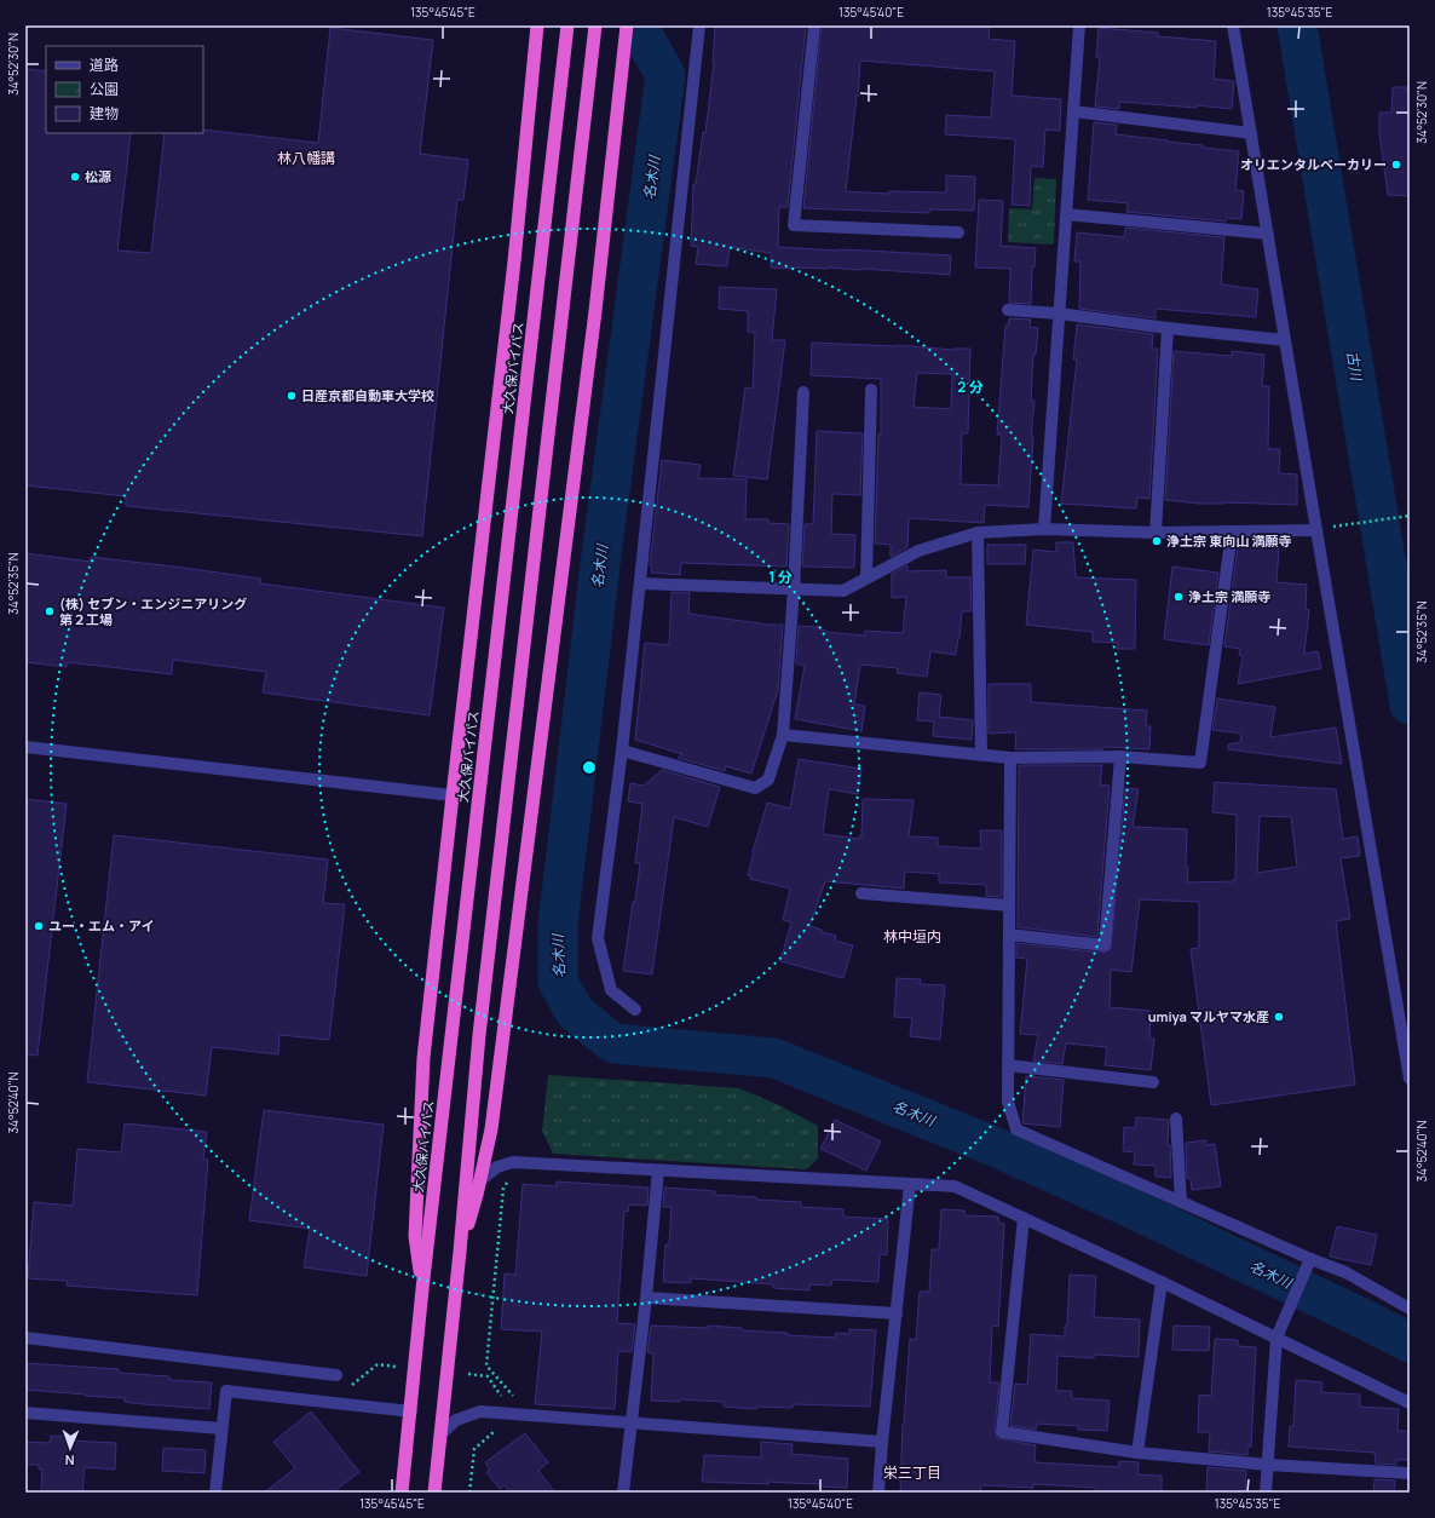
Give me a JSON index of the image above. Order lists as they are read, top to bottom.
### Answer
{
  "streets": {
    "highway": ["大久保バイパス"]
  },
  "districts": ["林八幡講", "林中垣内", "栄三丁目"],
  "water": ["名木川", "古川"],
  "places": [
    "オリエンタルベーカリー",
    "松源",
    "日産京都自動車大学校",
    "浄土宗 東向山 満願寺",
    "浄土宗 満願寺",
    "(株) セブン・エンジニアリング 第２工場",
    "ユー・エム・アイ",
    "umiya マルヤマ水産"
  ],
  "legend": ["道路", "公園", "建物"],
  "north": "bottom",
  "coordinates": [
    "135°45'45\"E",
    "135°45'40\"E",
    "135°45'35\"E",
    "34°52'30\"N",
    "34°52'35\"N",
    "34°52'40\"N"
  ],
  "rings": ["2 分", "1 分"]
}
